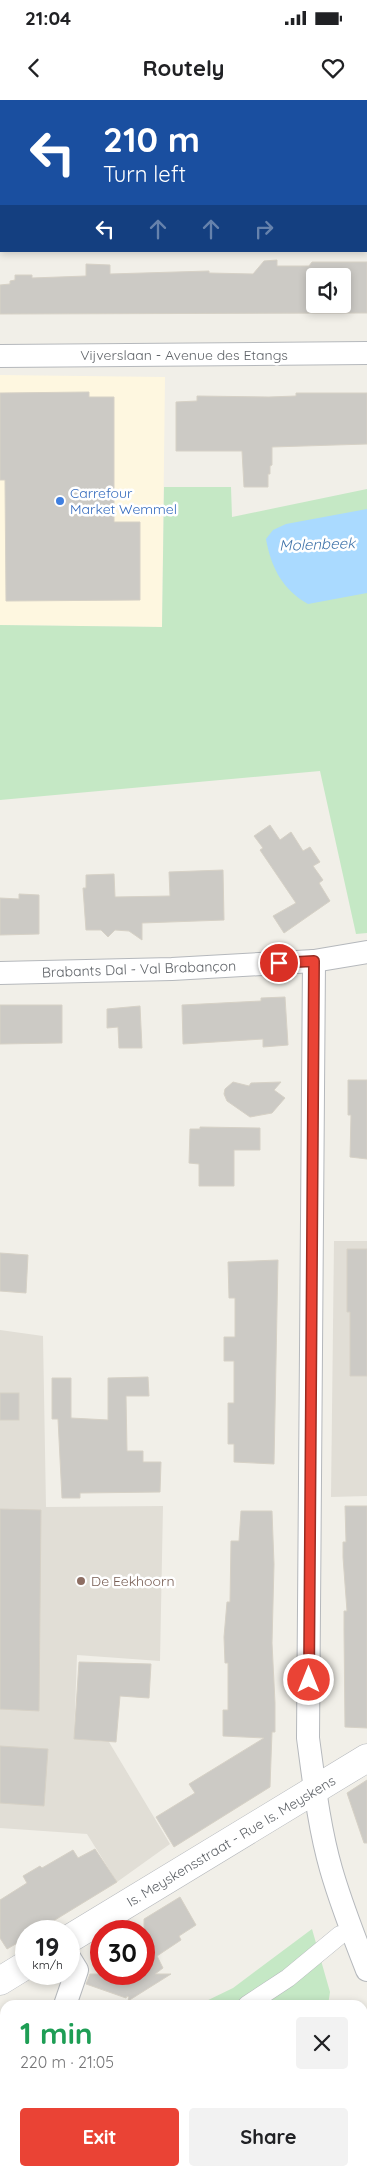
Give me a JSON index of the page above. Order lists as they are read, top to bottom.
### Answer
{
  "streets": {
    "street": ["Vijverslaan - Avenue des Etangs", "Brabants Dal - Val Brabançon", "Is. Meyskensstraat - Rue Is. Meyskens"]
  },
  "water": ["Molenbeek"],
  "places": ["Carrefour Market Wemmel", "De Eekhoorn"],
  "page": {
    "status": "21:04",
    "header": "Routely",
    "turn": ["210 m", "Turn left"],
    "speed": "19 km/h",
    "limit": "30",
    "heading": ["1 min", "220 m · 21:05"],
    "buttons": ["Exit", "Share"]
  }
}
